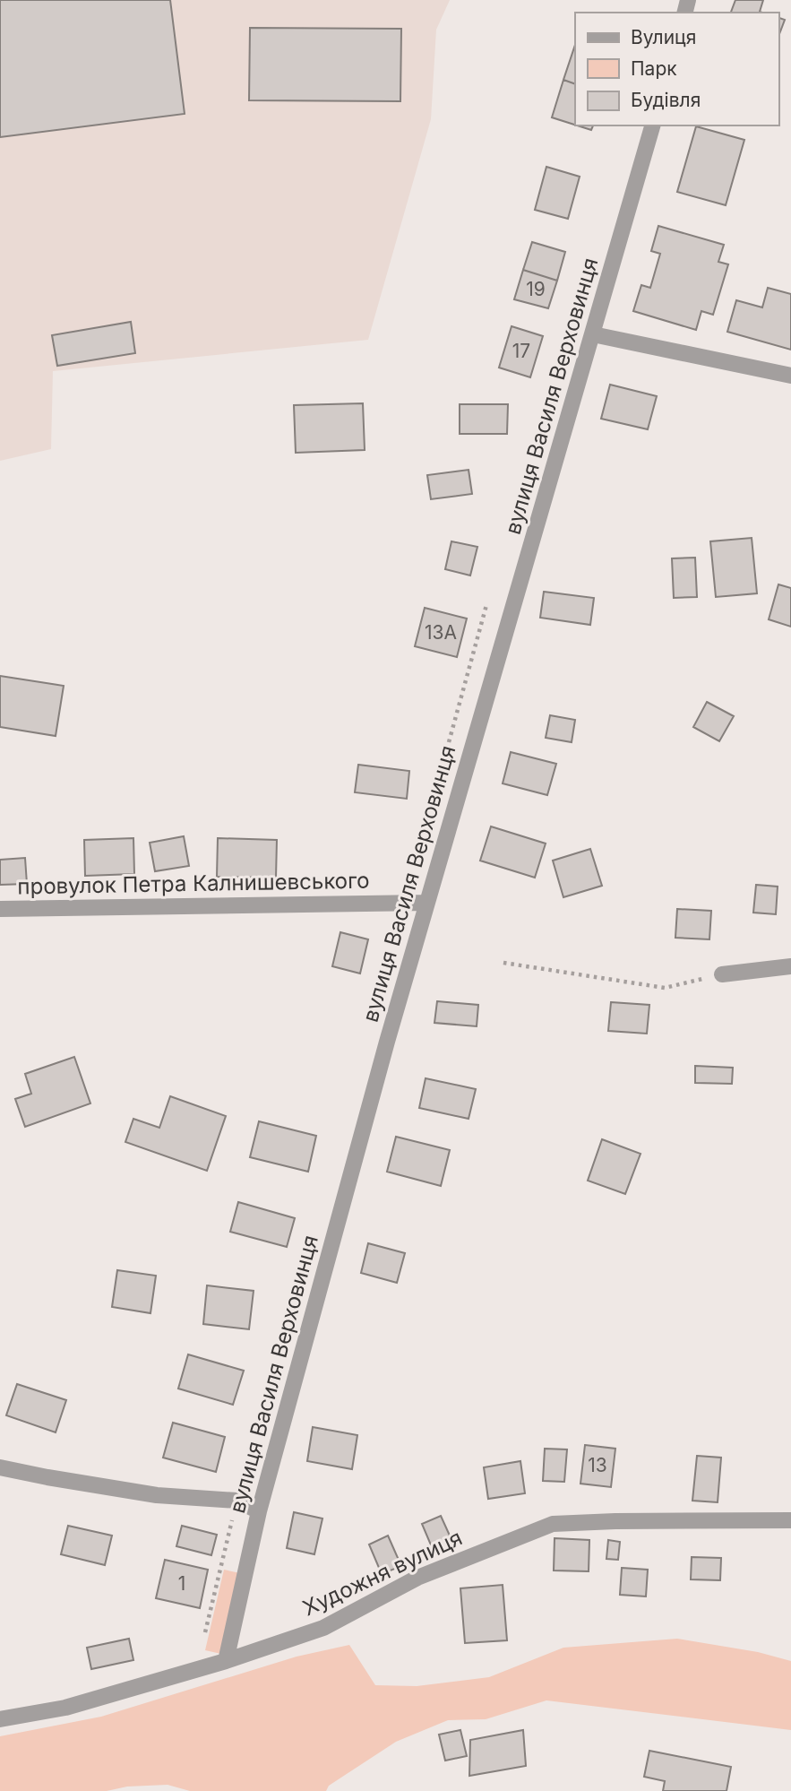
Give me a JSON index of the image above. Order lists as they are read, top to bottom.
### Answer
{
  "streets": {
    "street": ["вулиця Василя Верховинця", "провулок Петра Калнишевського", "Художня вулиця"]
  },
  "crossings": [
    ["вулиця Василя Верховинця", "провулок Петра Калнишевського"],
    ["вулиця Василя Верховинця", "Художня вулиця"]
  ],
  "house_numbers": [
    "19",
    "17",
    "13А",
    "13",
    "1"
  ],
  "legend": ["Вулиця", "Парк", "Будівля"]
}
